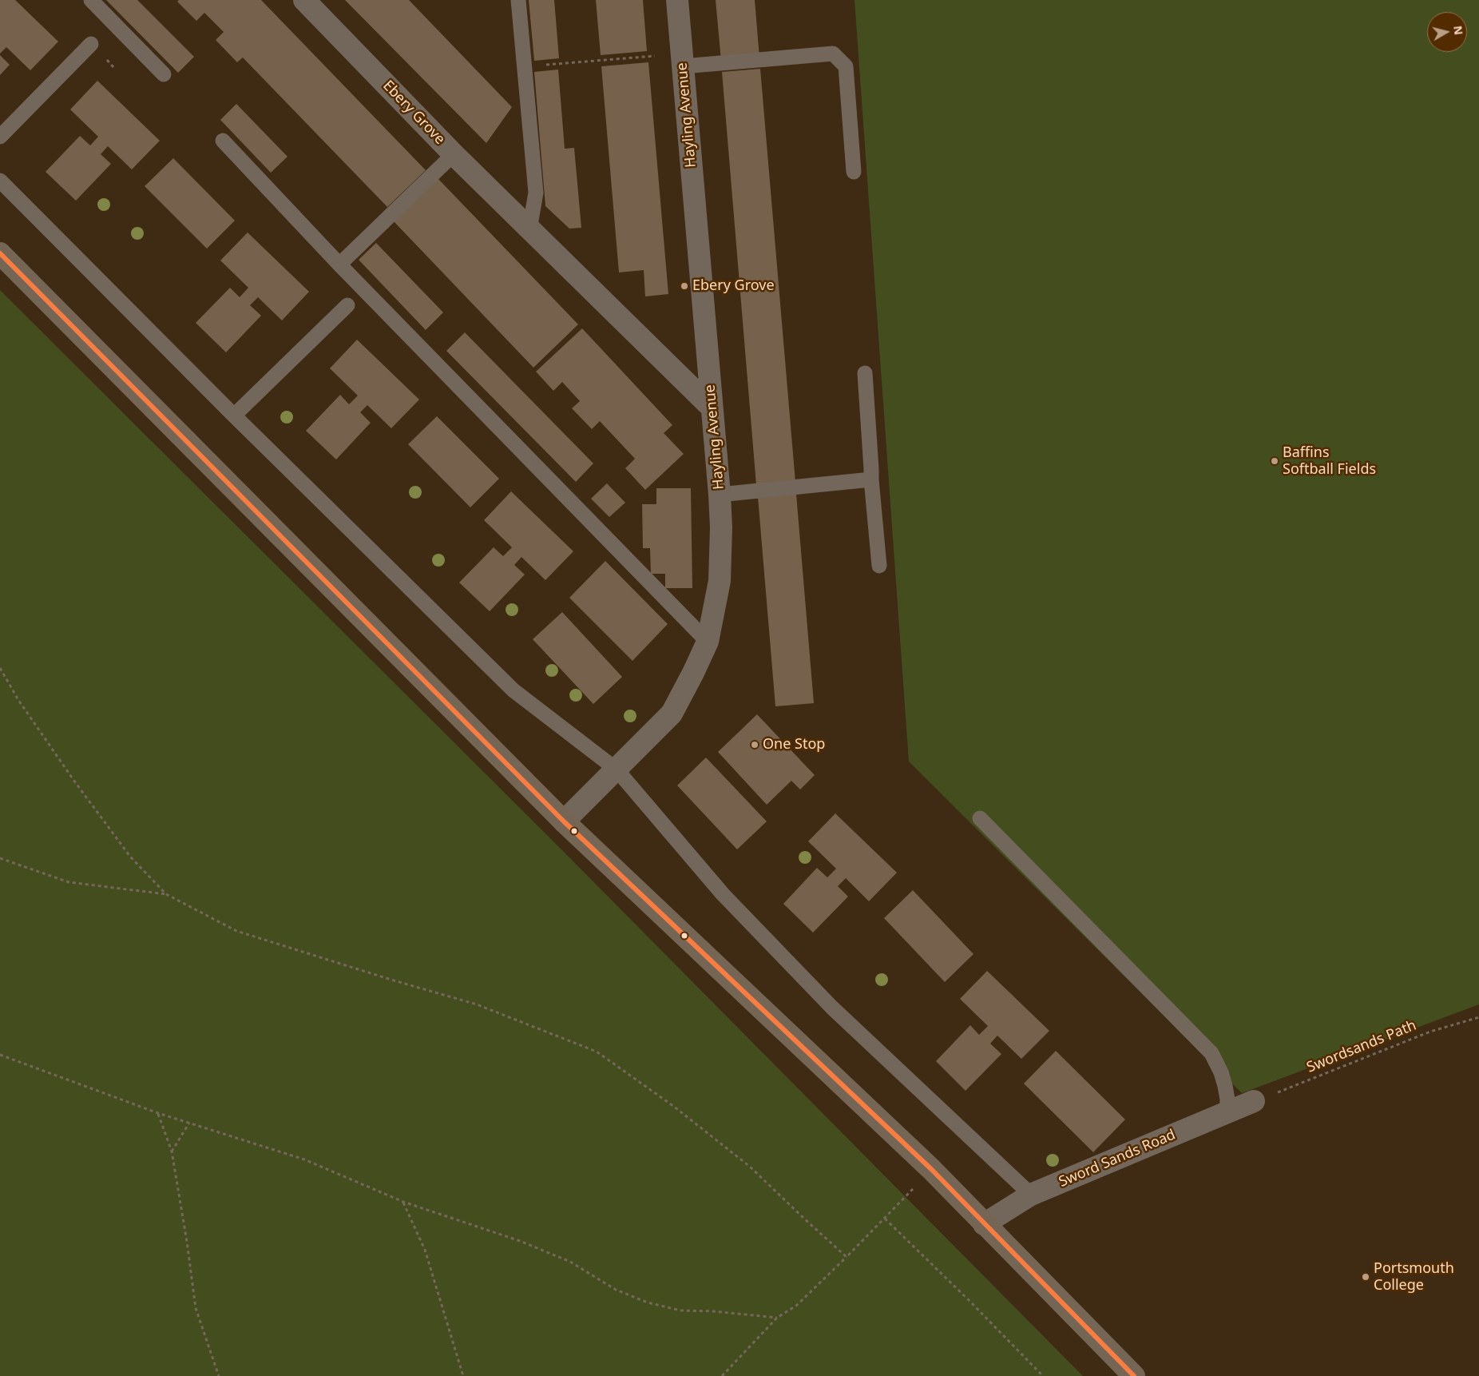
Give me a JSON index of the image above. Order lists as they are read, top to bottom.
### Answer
{
  "streets": {
    "street": ["Ebery Grove", "Hayling Avenue", "Sword Sands Road"],
    "path": ["Swordsands Path"]
  },
  "crossings": [
    ["Ebery Grove", "Hayling Avenue"],
    ["Swordsands Path", "Sword Sands Road"]
  ],
  "places": [
    "Ebery Grove",
    "Baffins Softball Fields",
    "One Stop",
    "Portsmouth College"
  ],
  "north": "right"
}
